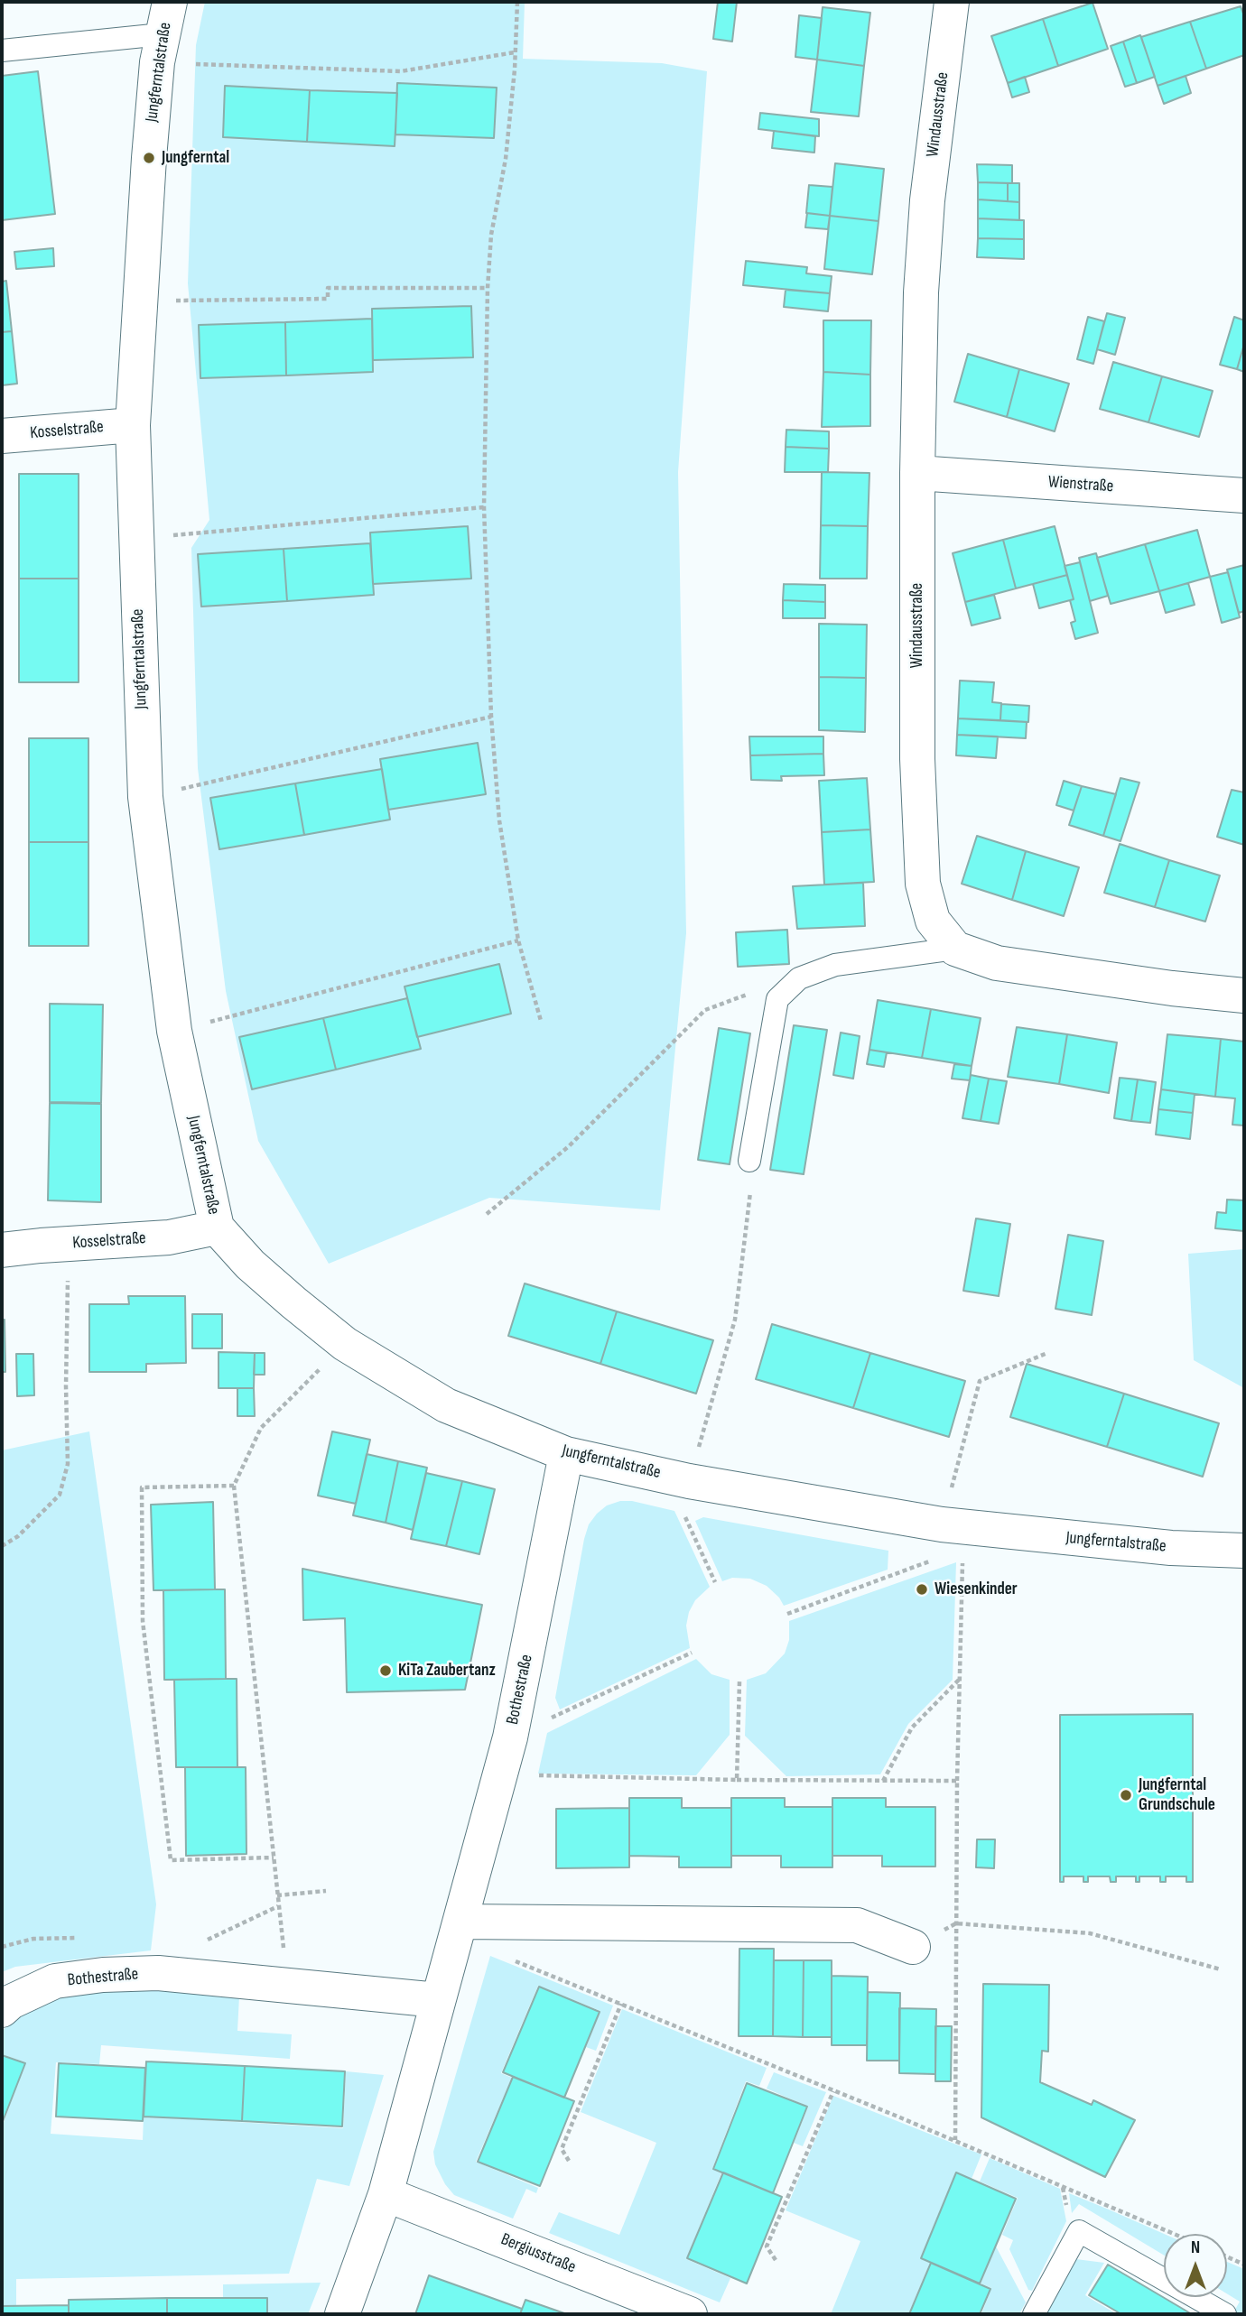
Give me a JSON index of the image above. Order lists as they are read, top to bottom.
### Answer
{
  "streets": {
    "street": [
      "Jungferntalstraße",
      "Windausstraße",
      "Kosselstraße",
      "Wienstraße",
      "Bothestraße",
      "Bergiusstraße"
    ]
  },
  "crossings": [
    ["Jungferntalstraße", "Kosselstraße"],
    ["Jungferntalstraße", "Bothestraße"],
    ["Windausstraße", "Wienstraße"],
    ["Bothestraße", "Bergiusstraße"]
  ],
  "places": [
    "Jungferntal",
    "Wiesenkinder",
    "KiTa Zaubertanz",
    "Jungferntal Grundschule"
  ],
  "north": "top"
}
